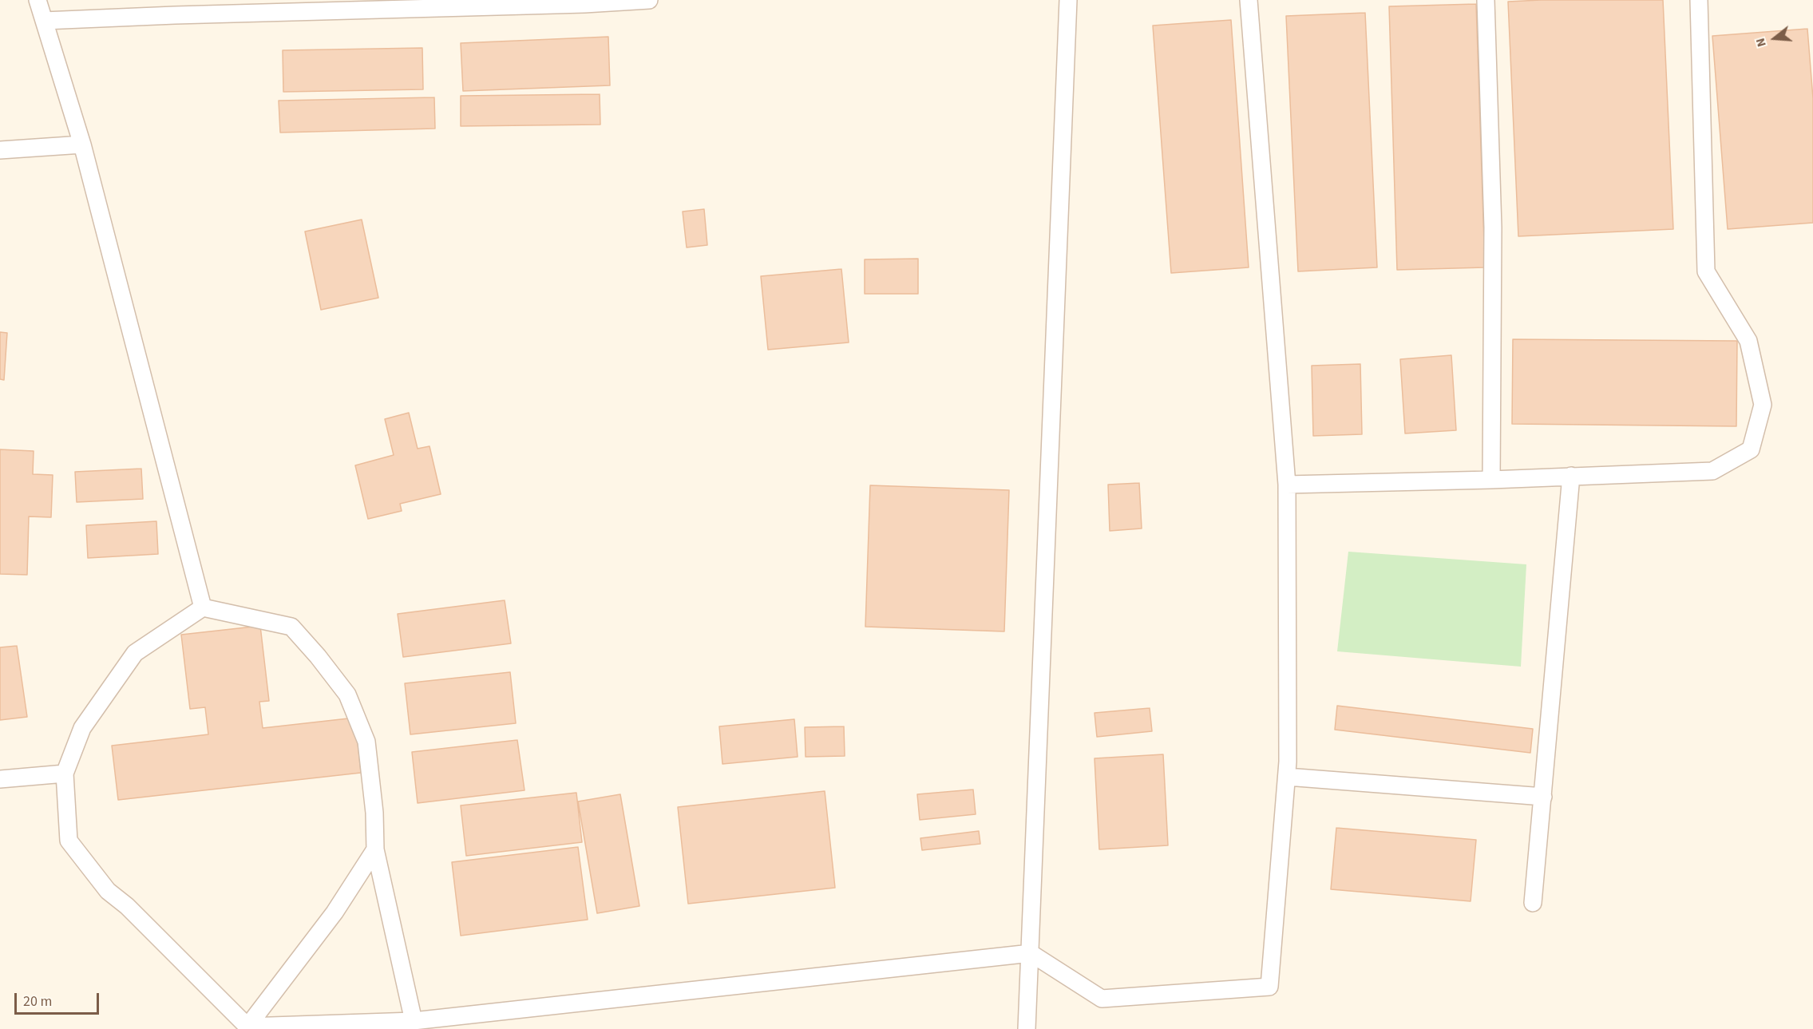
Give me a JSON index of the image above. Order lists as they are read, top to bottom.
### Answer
{
  "scale_bar": "20 m",
  "north": "left"
}
